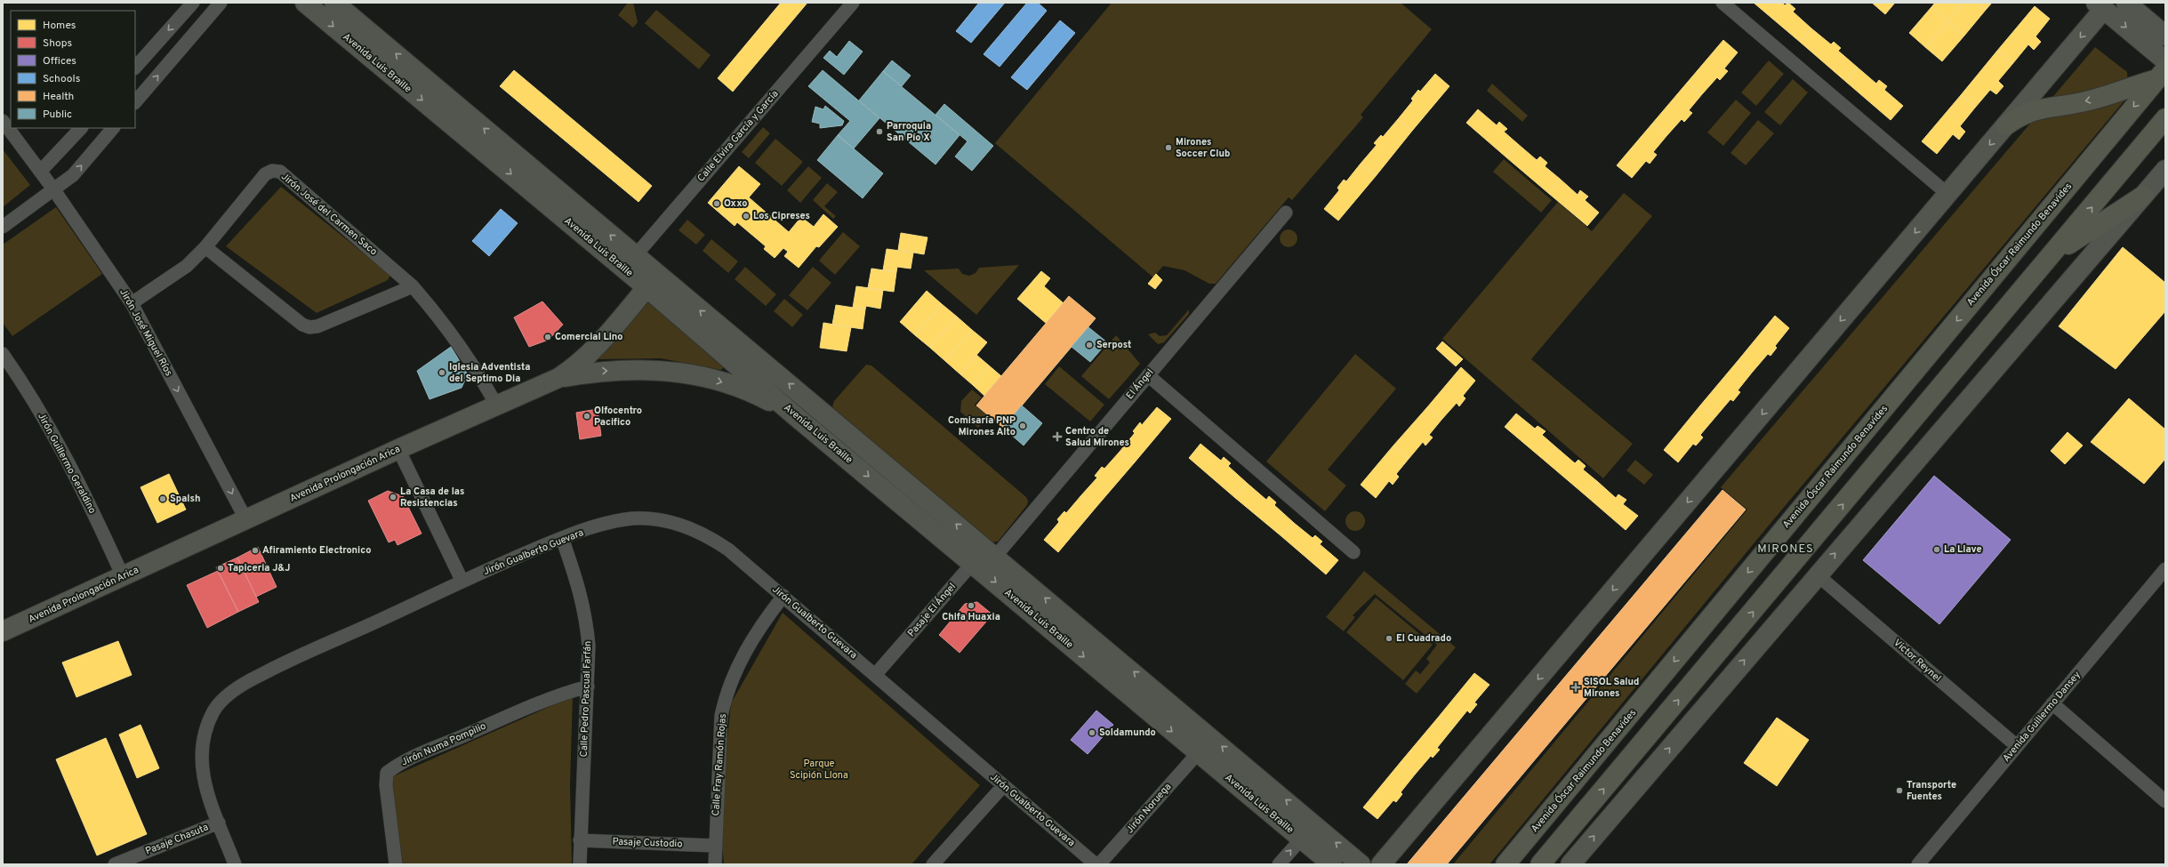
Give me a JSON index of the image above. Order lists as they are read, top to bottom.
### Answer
{
  "streets": {
    "main road": ["Avenida Óscar Raimundo Benavides"],
    "street": [
      "Avenida Luis Braille",
      "Calle Elvira García y García",
      "Jirón José del Carmen Saco",
      "Jirón José Miguel Ríos",
      "El Ángel",
      "Jirón Guillermo Geraldino",
      "Avenida Prolongación Arica",
      "Jirón Gualberto Guevara",
      "Pasaje El Ángel",
      "Victor Reynel",
      "Calle Pedro Pascual Farfán",
      "Avenida Guillermo Dansey",
      "Jirón Numa Pompilio",
      "Calle Fray Ramón Rojas",
      "Jirón Noruega",
      "Pasaje Chasuta",
      "Pasaje Custodio"
    ]
  },
  "crossings": [
    ["Avenida Luis Braille", "Calle Elvira García y García"],
    ["Avenida Luis Braille", "El Ángel"],
    ["Avenida Luis Braille", "Avenida Prolongación Arica"],
    ["Avenida Luis Braille", "Pasaje El Ángel"],
    ["Avenida Luis Braille", "Jirón Noruega"],
    ["Jirón José del Carmen Saco", "Jirón José Miguel Ríos"],
    ["Jirón José del Carmen Saco", "Avenida Prolongación Arica"],
    ["Jirón José Miguel Ríos", "Avenida Prolongación Arica"],
    ["Jirón Guillermo Geraldino", "Avenida Prolongación Arica"],
    ["Jirón Gualberto Guevara", "Pasaje El Ángel"],
    ["Jirón Gualberto Guevara", "Calle Pedro Pascual Farfán"],
    ["Jirón Gualberto Guevara", "Calle Fray Ramón Rojas"],
    ["Jirón Gualberto Guevara", "Pasaje Chasuta"],
    ["Victor Reynel", "Avenida Guillermo Dansey"],
    ["Calle Pedro Pascual Farfán", "Jirón Numa Pompilio"],
    ["Calle Pedro Pascual Farfán", "Pasaje Custodio"],
    ["Calle Fray Ramón Rojas", "Pasaje Custodio"]
  ],
  "one_way": ["Jirón José Miguel Ríos"],
  "districts": ["MIRONES"],
  "parks": ["Parque Scipión Llona"],
  "places": {
    "other": [
      "Parroquia San Pío X",
      "Mirones Soccer Club",
      "Oxxo",
      "Los Cipreses",
      "Comercial Lino",
      "Serpost",
      "Iglesia Adventista del Septimo Dia",
      "Olfocentro Pacifico",
      "Comisaría PNP Mirones Alto",
      "La Casa de las Resistencias",
      "Spalsh",
      "La Llave",
      "Afiramiento Electronico",
      "Tapiceria J&J",
      "Chifa Huaxia",
      "El Cuadrado",
      "Soldamundo",
      "Transporte Fuentes"
    ],
    "health": ["Centro de Salud Mirones", "SISOL Salud Mirones"]
  },
  "legend": [
    "Homes",
    "Shops",
    "Offices",
    "Schools",
    "Health",
    "Public"
  ]
}
